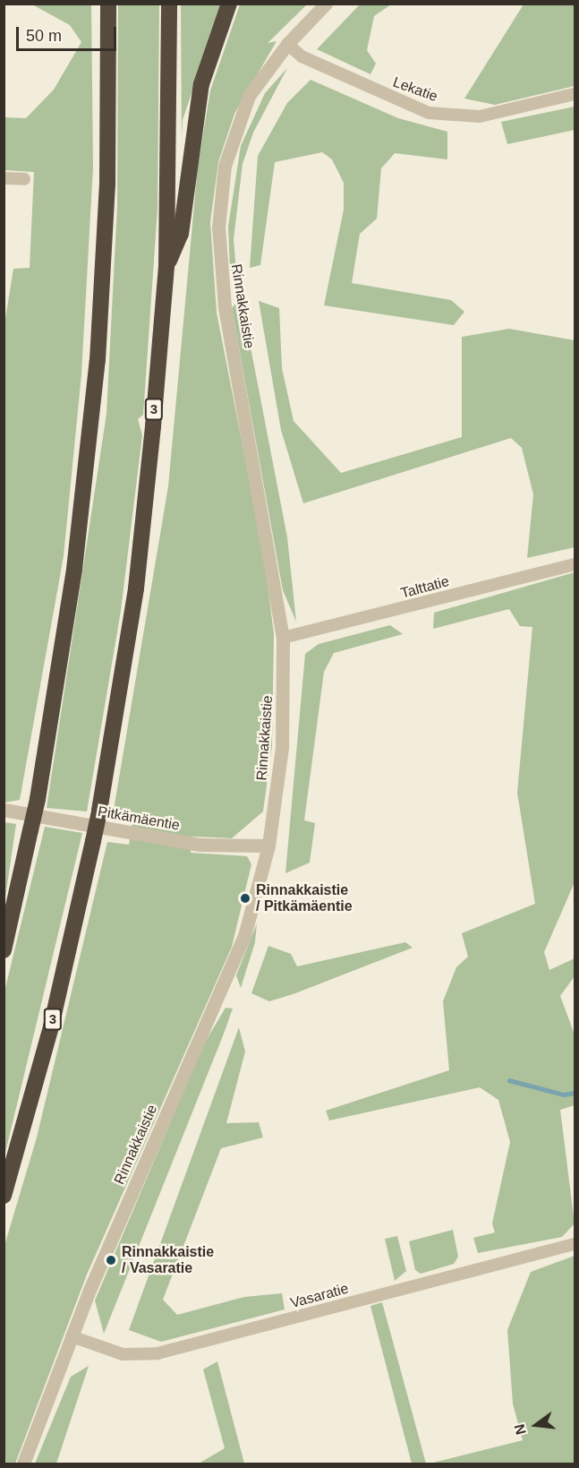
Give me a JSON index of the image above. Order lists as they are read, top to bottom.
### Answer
{
  "streets": {
    "highway": ["3"],
    "street": [
      "Lekatie",
      "Rinnakkaistie",
      "Talttatie",
      "Pitkämäentie",
      "Vasaratie"
    ]
  },
  "crossings": [
    ["Lekatie", "Rinnakkaistie"],
    ["Rinnakkaistie", "Talttatie"],
    ["Rinnakkaistie", "Pitkämäentie"],
    ["Rinnakkaistie", "Vasaratie"]
  ],
  "places": ["Rinnakkaistie / Pitkämäentie", "Rinnakkaistie / Vasaratie"],
  "scale_bar": "50 m",
  "north": "left"
}
